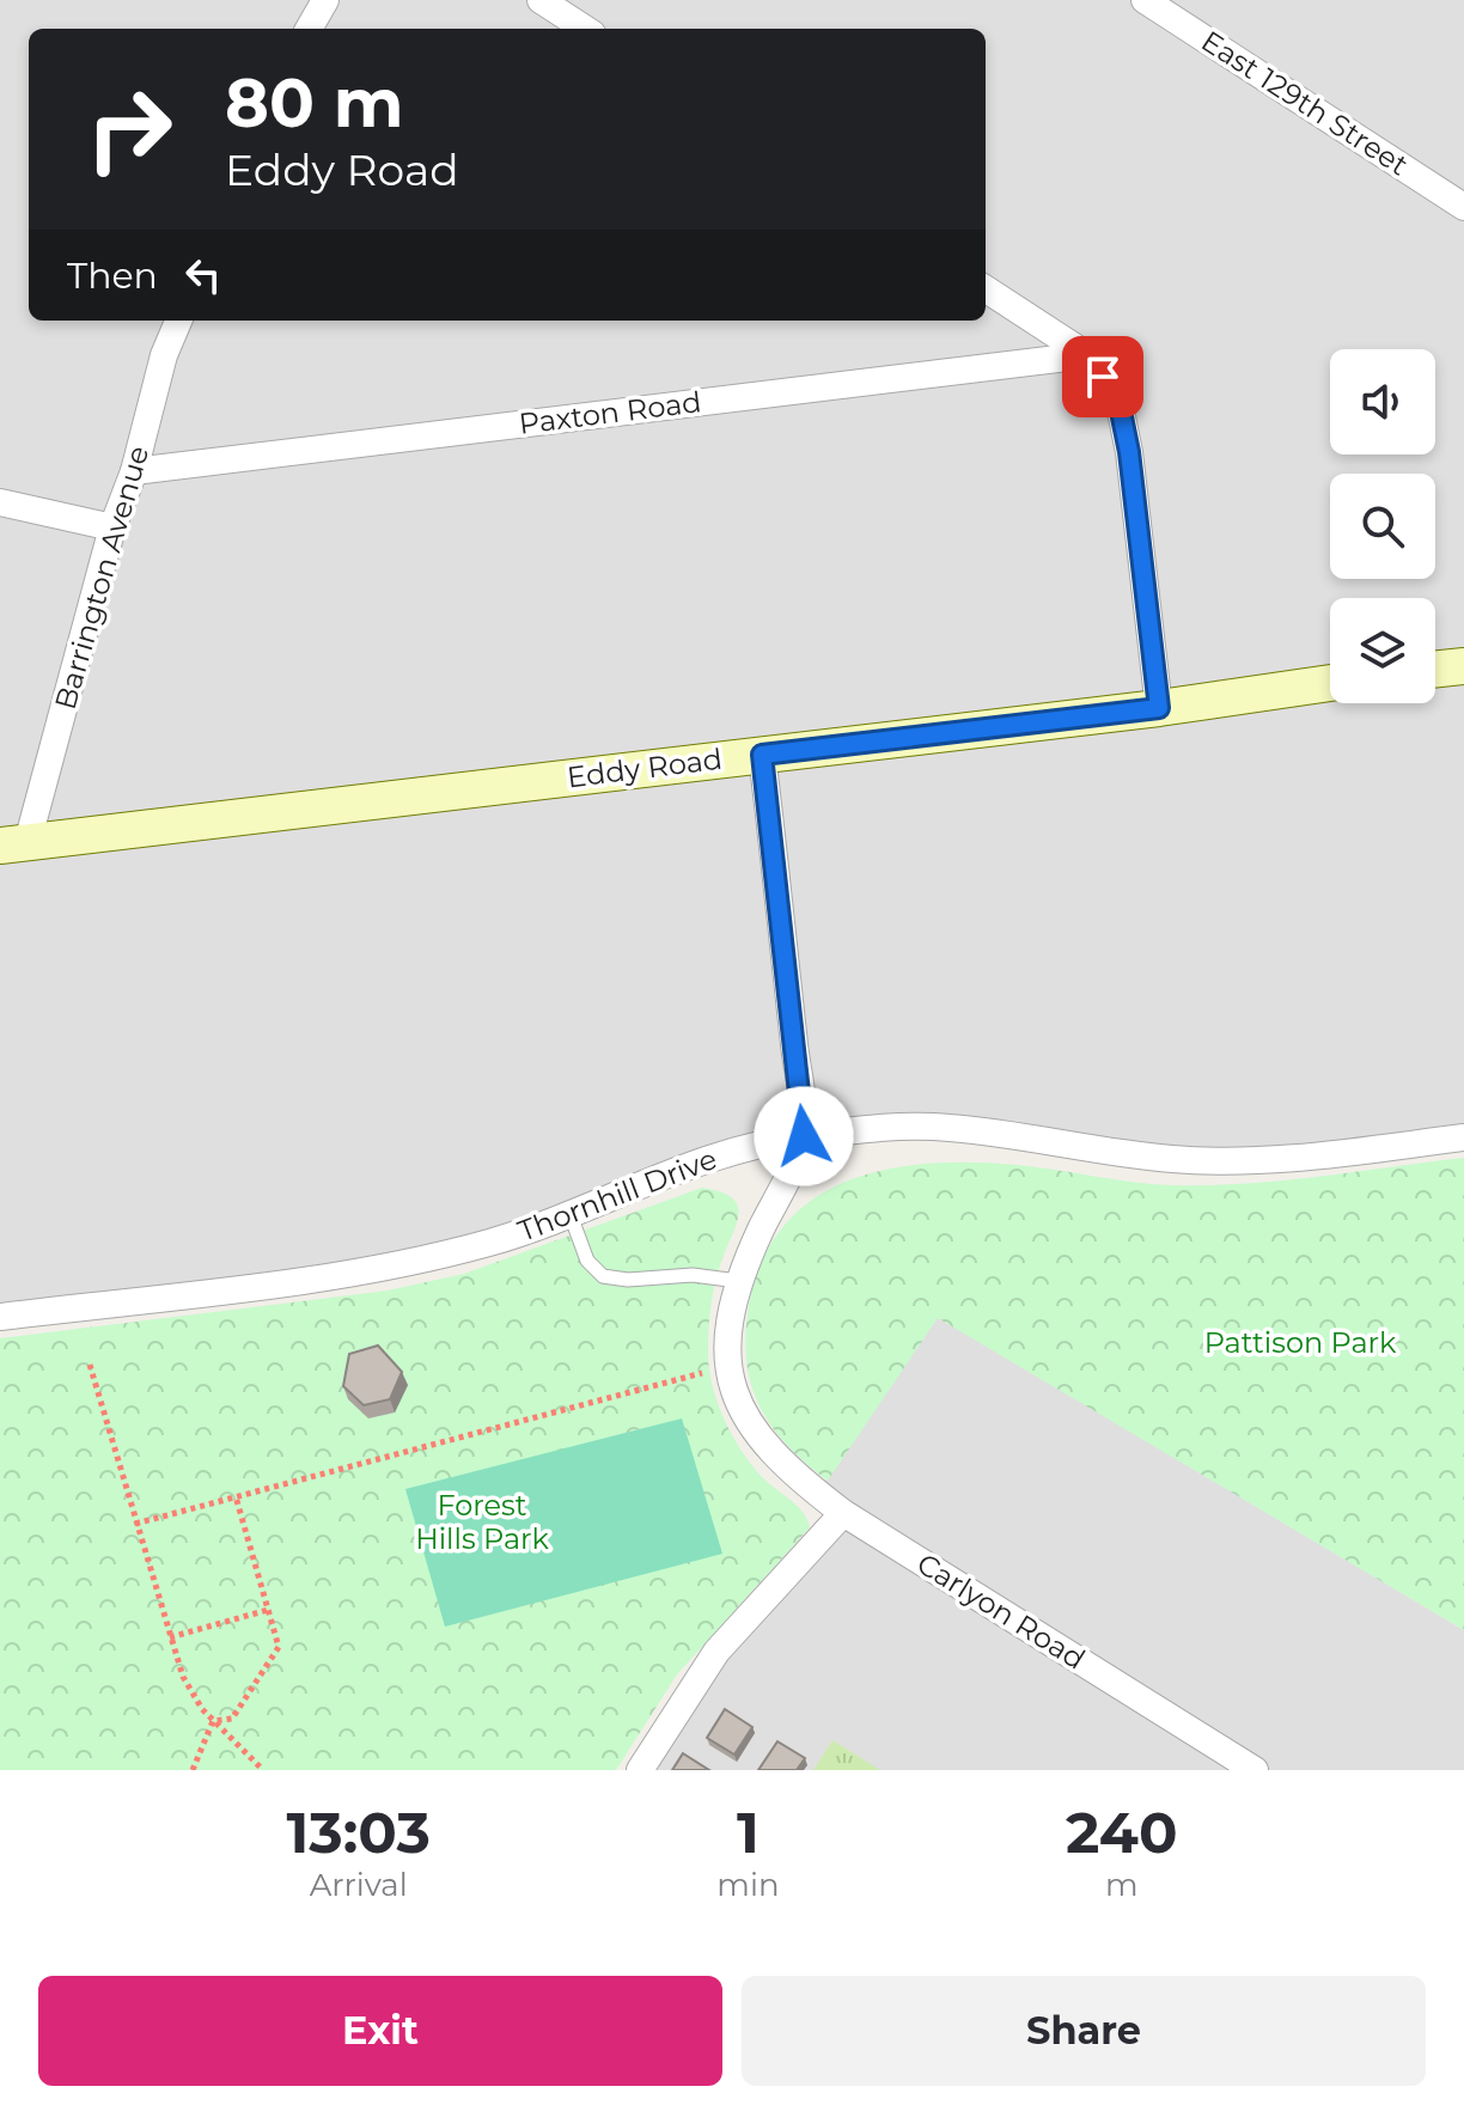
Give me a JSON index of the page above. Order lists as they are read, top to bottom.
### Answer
{
  "streets": {
    "street": [
      "East 129th Street",
      "Paxton Road",
      "Barrington Avenue",
      "Eddy Road",
      "Thornhill Drive",
      "Carlyon Road"
    ]
  },
  "crossings": [
    ["Paxton Road", "Barrington Avenue"],
    ["Barrington Avenue", "Eddy Road"],
    ["Thornhill Drive", "Carlyon Road"]
  ],
  "parks": ["Pattison Park", "Forest Hills Park"],
  "page": {
    "turn": ["80 m", "Eddy Road"],
    "then": "Then",
    "eta": [
      "13:03",
      "Arrival",
      "1",
      "min",
      "240",
      "m"
    ],
    "buttons": ["Exit", "Share"]
  }
}
